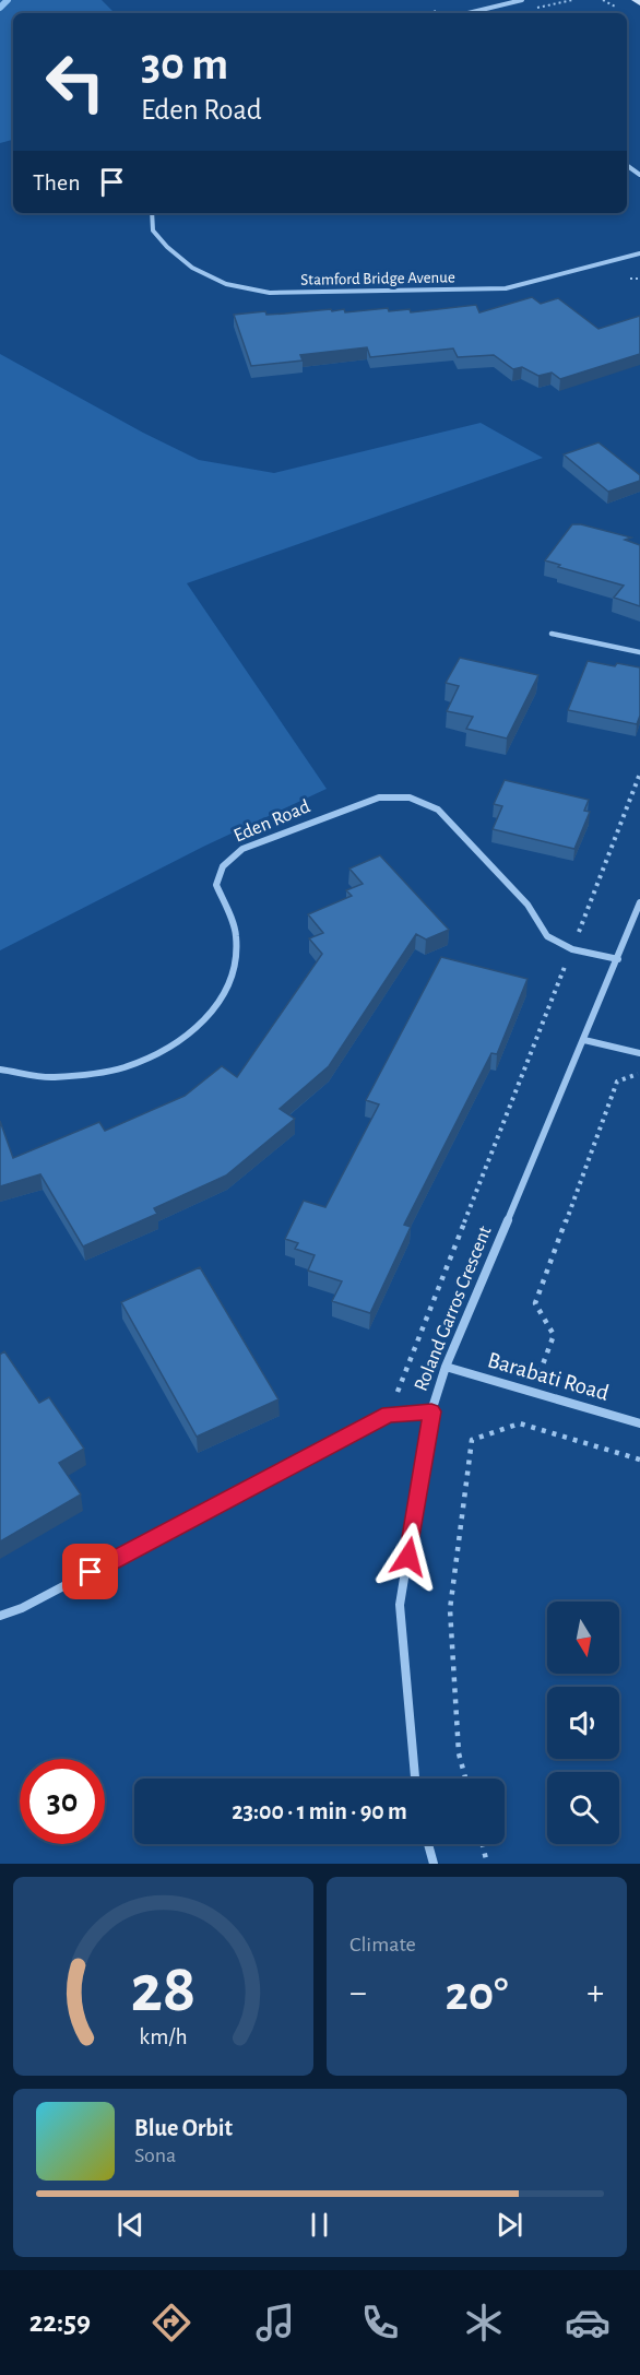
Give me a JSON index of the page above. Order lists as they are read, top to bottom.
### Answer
{
  "streets": {
    "street": [
      "Stamford Bridge Avenue",
      "Eden Road",
      "Roland Garros Crescent",
      "Barabati Road"
    ]
  },
  "crossings": [
    ["Eden Road", "Roland Garros Crescent"],
    ["Roland Garros Crescent", "Barabati Road"]
  ],
  "north": "bottom",
  "page": {
    "turn": ["30 m", "Eden Road"],
    "then": "Then",
    "limit": "30",
    "trip": "23:00 · 1 min · 90 m",
    "tile": "Climate",
    "heat": ["−", "20°", "+"],
    "song": ["Blue Orbit", "Sona"],
    "tabs": "22:59",
    "gauge": ["28", "km/h"]
  }
}
